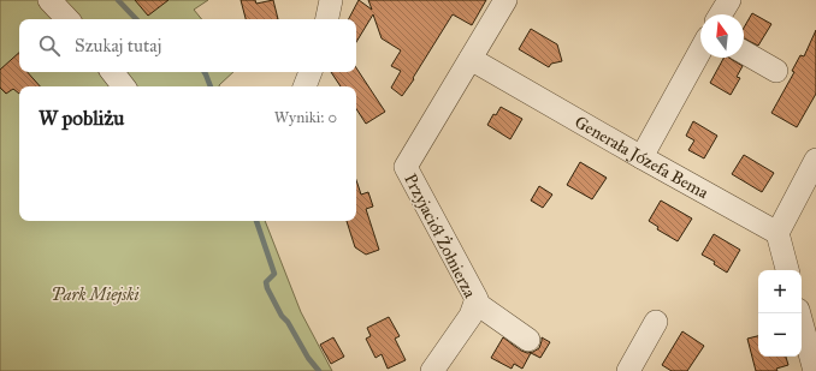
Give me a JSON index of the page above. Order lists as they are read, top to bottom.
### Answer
{
  "streets": {
    "street": ["Generała Józefa Bema", "Przyjaciół Żołnierza"]
  },
  "crossings": [
    ["Generała Józefa Bema", "Przyjaciół Żołnierza"]
  ],
  "parks": ["Park Miejski"],
  "north": "top",
  "page": {
    "search": "Szukaj tutaj",
    "heading": ["W pobliżu", "Wyniki: 0"],
    "map_buttons": ["+", "−"]
  }
}
